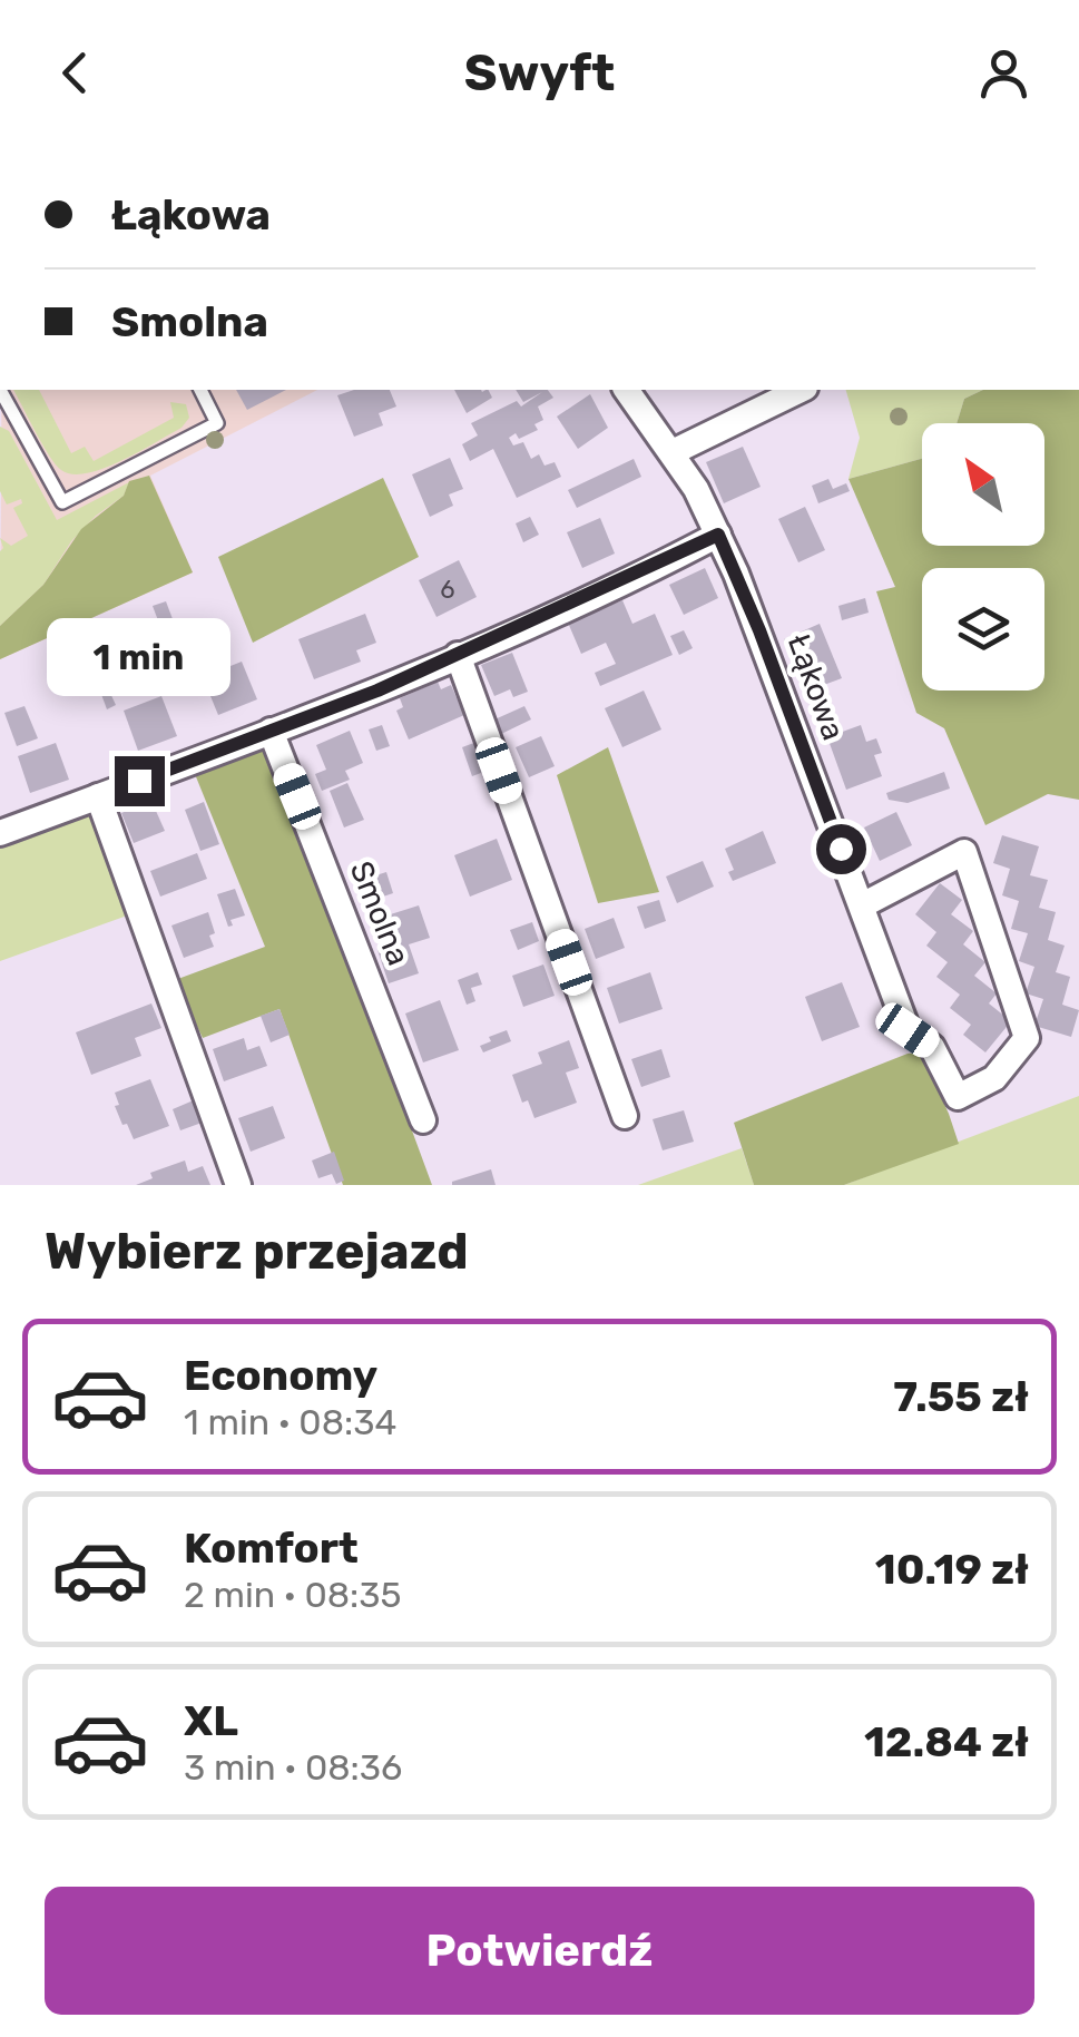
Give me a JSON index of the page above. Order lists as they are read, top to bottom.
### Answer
{
  "streets": {
    "street": ["Łąkowa", "Smolna"]
  },
  "house_numbers": ["6"],
  "north": "top left",
  "page": {
    "header": "Swyft",
    "banner": ["Łąkowa", "Smolna"],
    "bubble": "1 min",
    "heading": "Wybierz przejazd",
    "list": [
      {
        "name": "Economy",
        "note": "1 min · 08:34",
        "value": "7.55 zł"
      },
      {
        "name": "Komfort",
        "note": "2 min · 08:35",
        "value": "10.19 zł"
      },
      {
        "name": "XL",
        "note": "3 min · 08:36",
        "value": "12.84 zł"
      }
    ],
    "buttons": "Potwierdź"
  }
}
